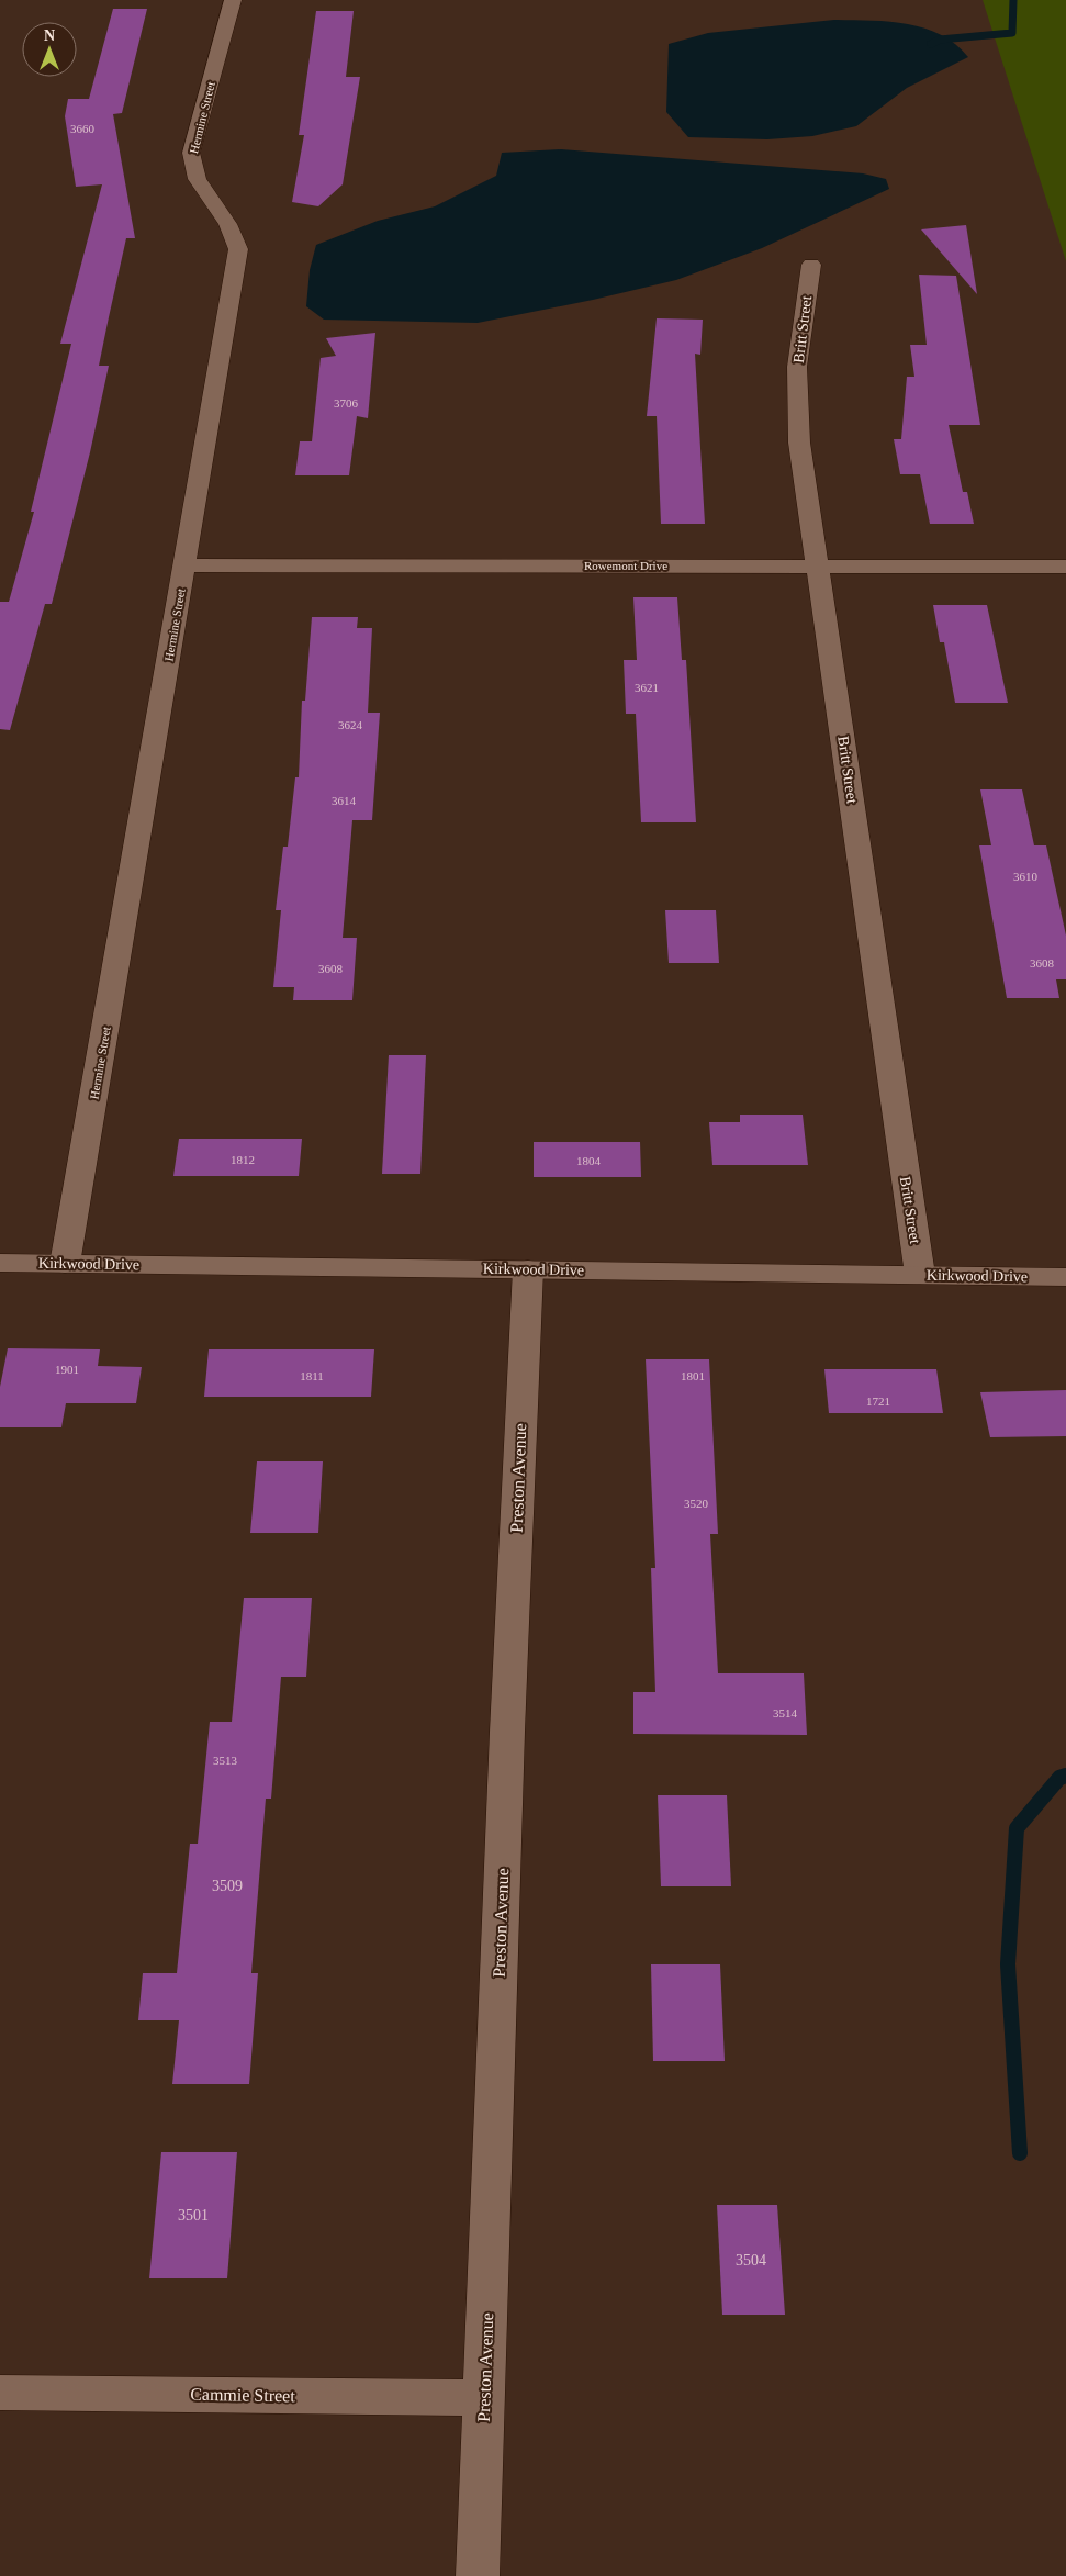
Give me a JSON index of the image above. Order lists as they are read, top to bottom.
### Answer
{
  "streets": {
    "street": [
      "Hermine Street",
      "Britt Street",
      "Rowemont Drive",
      "Kirkwood Drive",
      "Preston Avenue",
      "Cammie Street"
    ]
  },
  "crossings": [
    ["Hermine Street", "Rowemont Drive"],
    ["Hermine Street", "Kirkwood Drive"],
    ["Britt Street", "Rowemont Drive"],
    ["Britt Street", "Kirkwood Drive"],
    ["Kirkwood Drive", "Preston Avenue"],
    ["Preston Avenue", "Cammie Street"]
  ],
  "house_numbers": [
    "3660",
    "3706",
    "3621",
    "3624",
    "3614",
    "3610",
    "3608",
    "3608",
    "1812",
    "1804",
    "1901",
    "1811",
    "1801",
    "1721",
    "3520",
    "3514",
    "3513",
    "3509",
    "3501",
    "3504"
  ],
  "north": "top"
}
